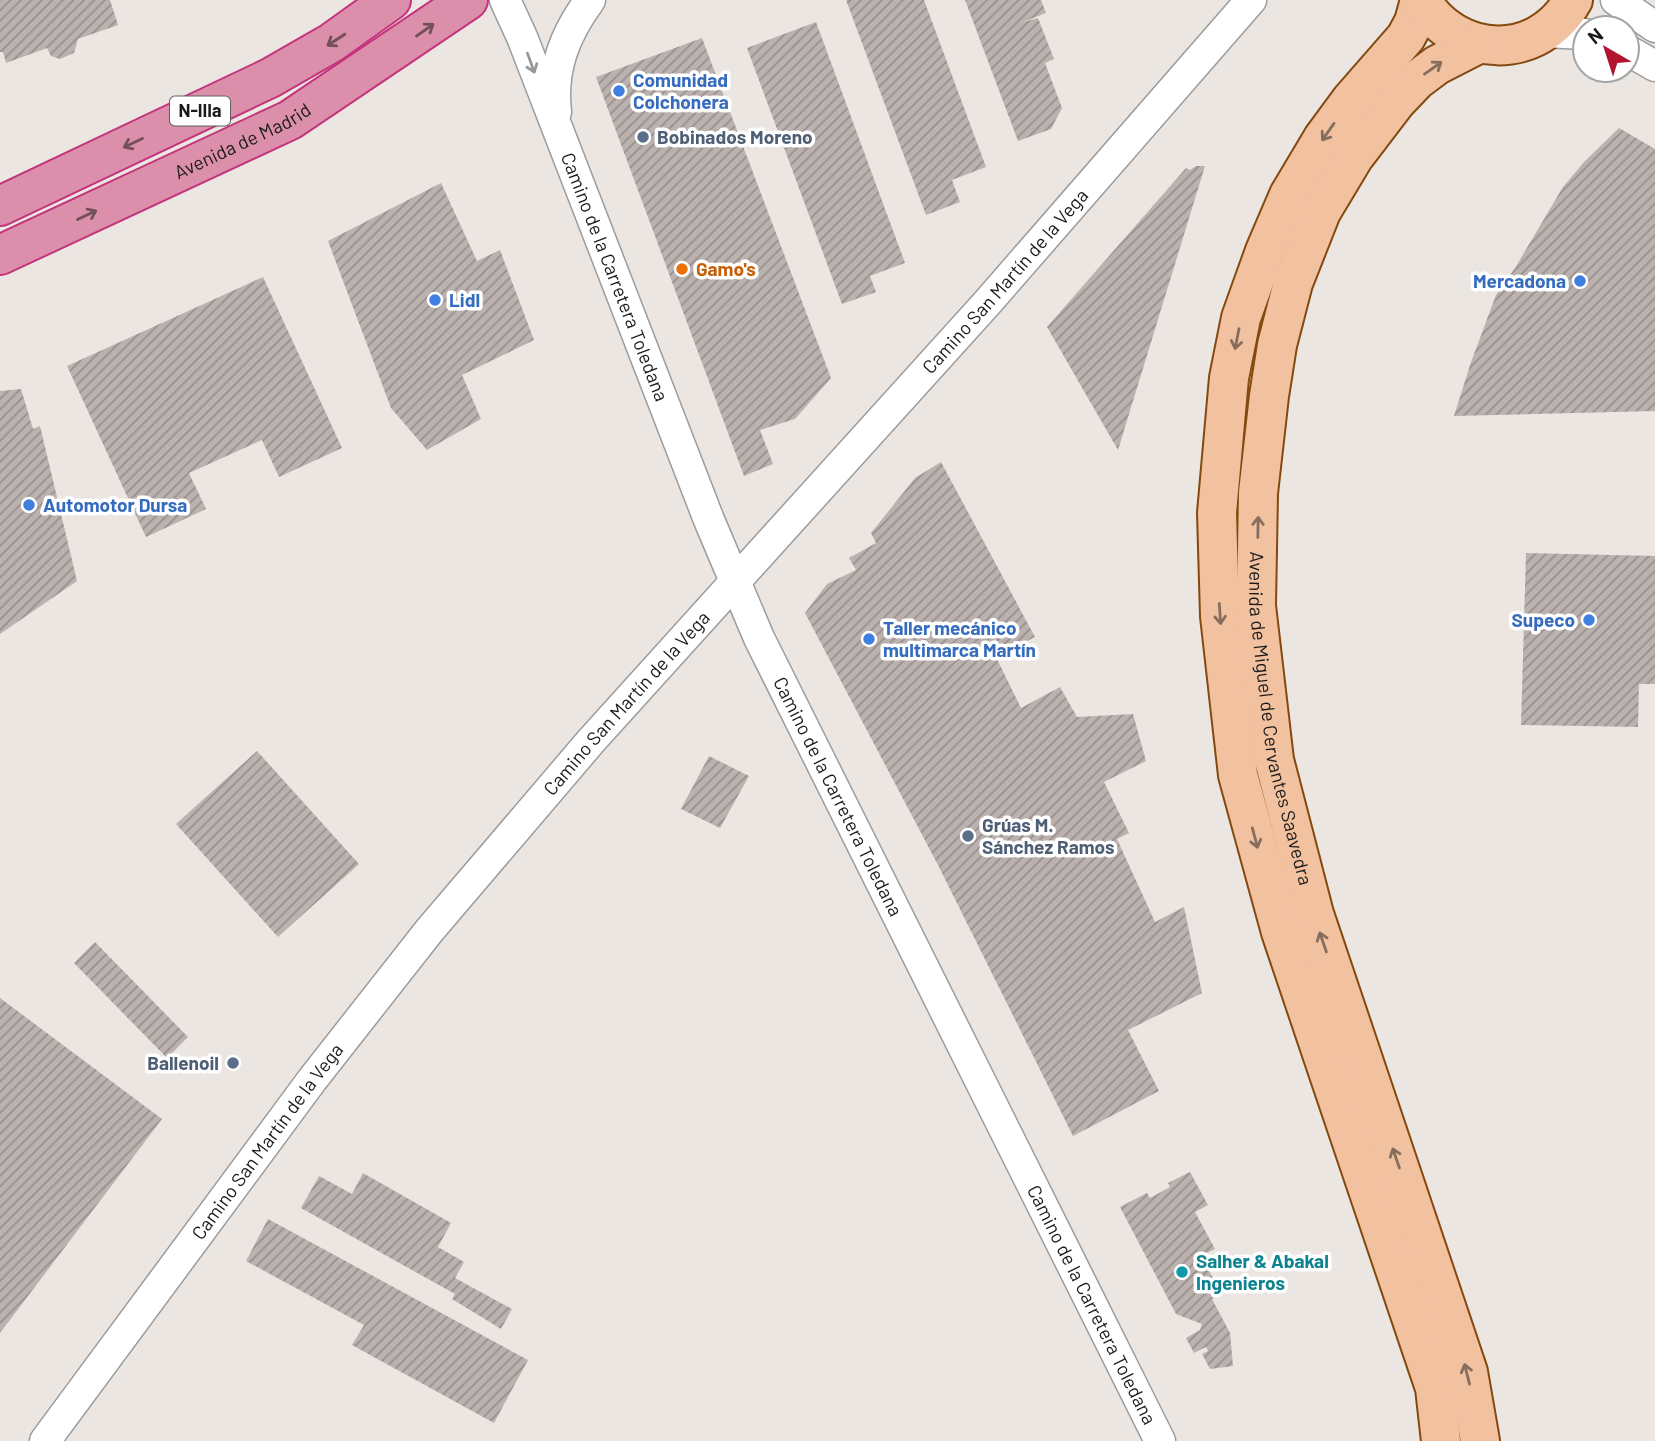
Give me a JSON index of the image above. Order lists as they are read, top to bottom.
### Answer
{
  "streets": {
    "highway": ["N-IIIa", "Avenida de Madrid"],
    "main road": ["Avenida de Miguel de Cervantes Saavedra"],
    "street": ["Camino de la Carretera Toledana", "Camino San Martín de la Vega"]
  },
  "crossings": [
    ["Camino de la Carretera Toledana", "Camino San Martín de la Vega"]
  ],
  "places": [
    "Comunidad Colchonera",
    "Bobinados Moreno",
    "Gamo's",
    "Mercadona",
    "Lidl",
    "Automotor Dursa",
    "Supeco",
    "Taller mecánico multimarca Martín",
    "Grúas M. Sánchez Ramos",
    "Ballenoil",
    "Salher & Abakal Ingenieros"
  ],
  "north": "top left"
}
